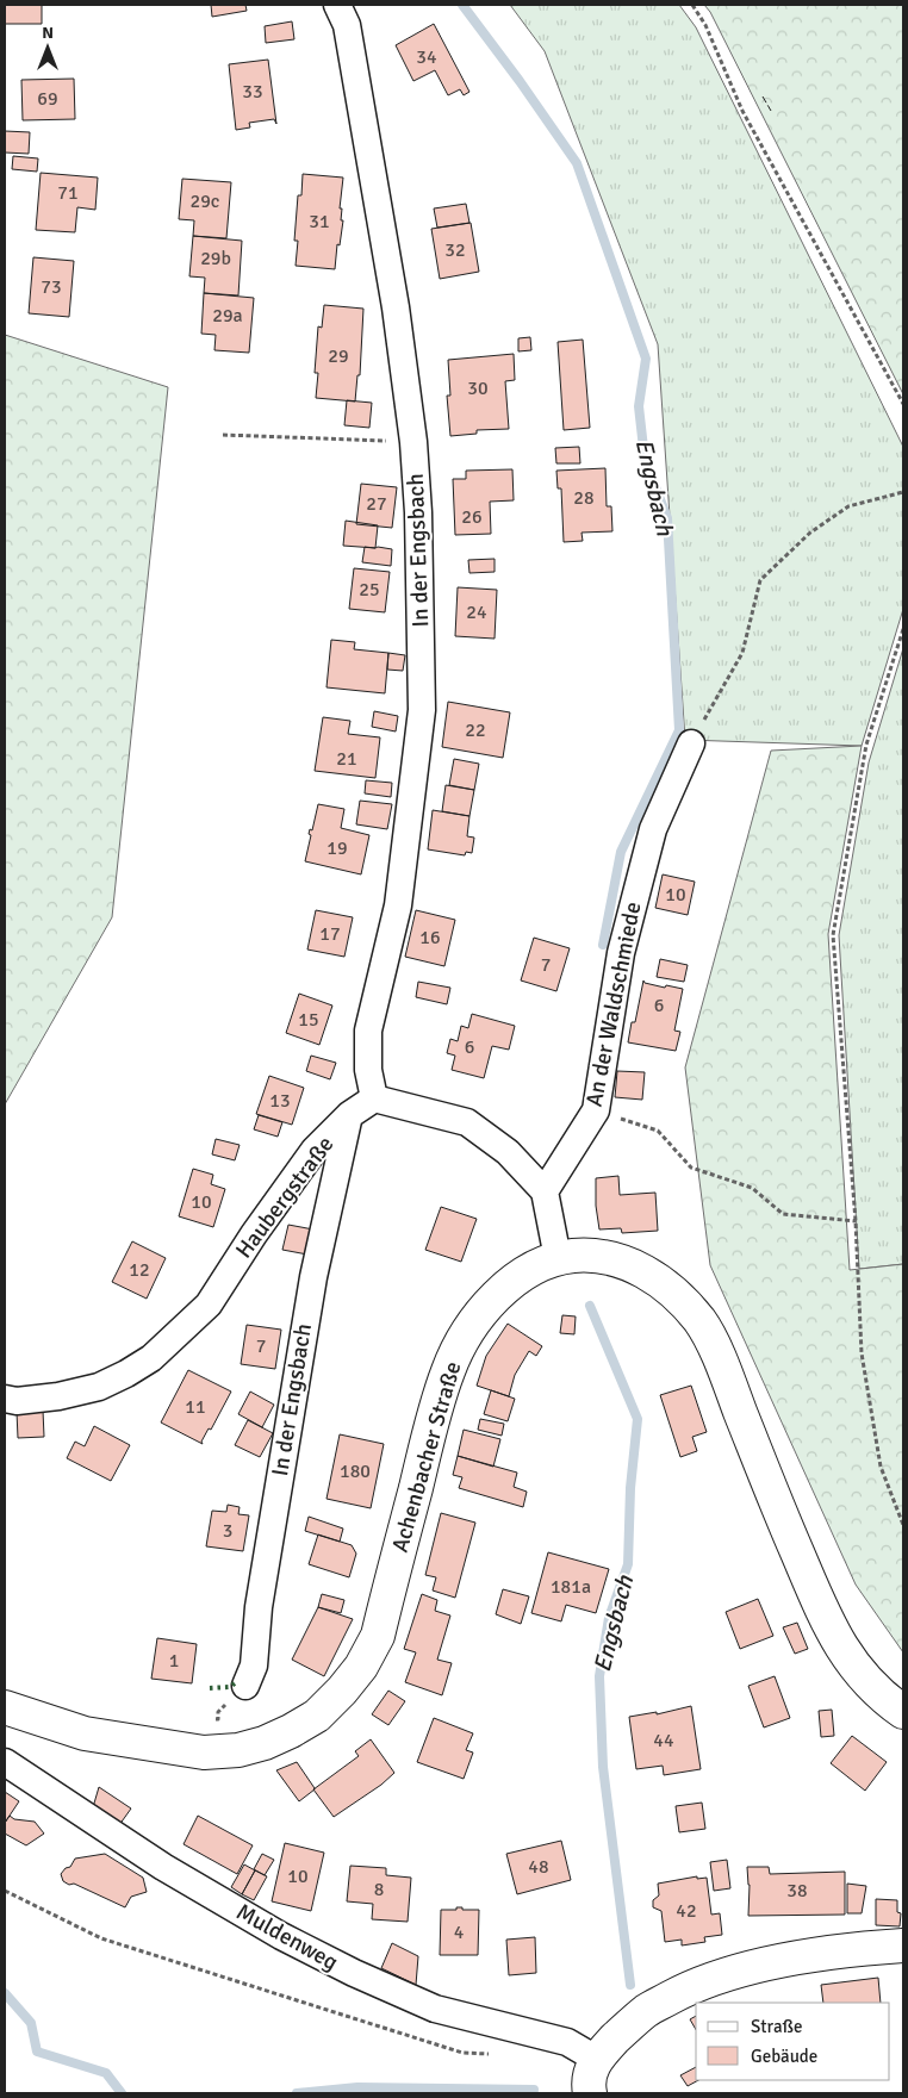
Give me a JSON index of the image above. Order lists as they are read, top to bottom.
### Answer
{
  "streets": {
    "main road": ["Achenbacher Straße"],
    "street": [
      "In der Engsbach",
      "An der Waldschmiede",
      "Haubergstraße",
      "Muldenweg"
    ]
  },
  "crossings": [
    ["In der Engsbach", "Haubergstraße"]
  ],
  "water": ["Engsbach"],
  "house_numbers": [
    "34",
    "33",
    "69",
    "71",
    "29c",
    "31",
    "32",
    "29b",
    "73",
    "29a",
    "29",
    "30",
    "28",
    "27",
    "26",
    "25",
    "24",
    "22",
    "21",
    "19",
    "10",
    "17",
    "16",
    "7",
    "6",
    "15",
    "6",
    "13",
    "10",
    "12",
    "7",
    "11",
    "180",
    "3",
    "181a",
    "1",
    "44",
    "48",
    "10",
    "8",
    "38",
    "42",
    "4"
  ],
  "legend": ["Straße", "Gebäude"],
  "north": "top"
}
